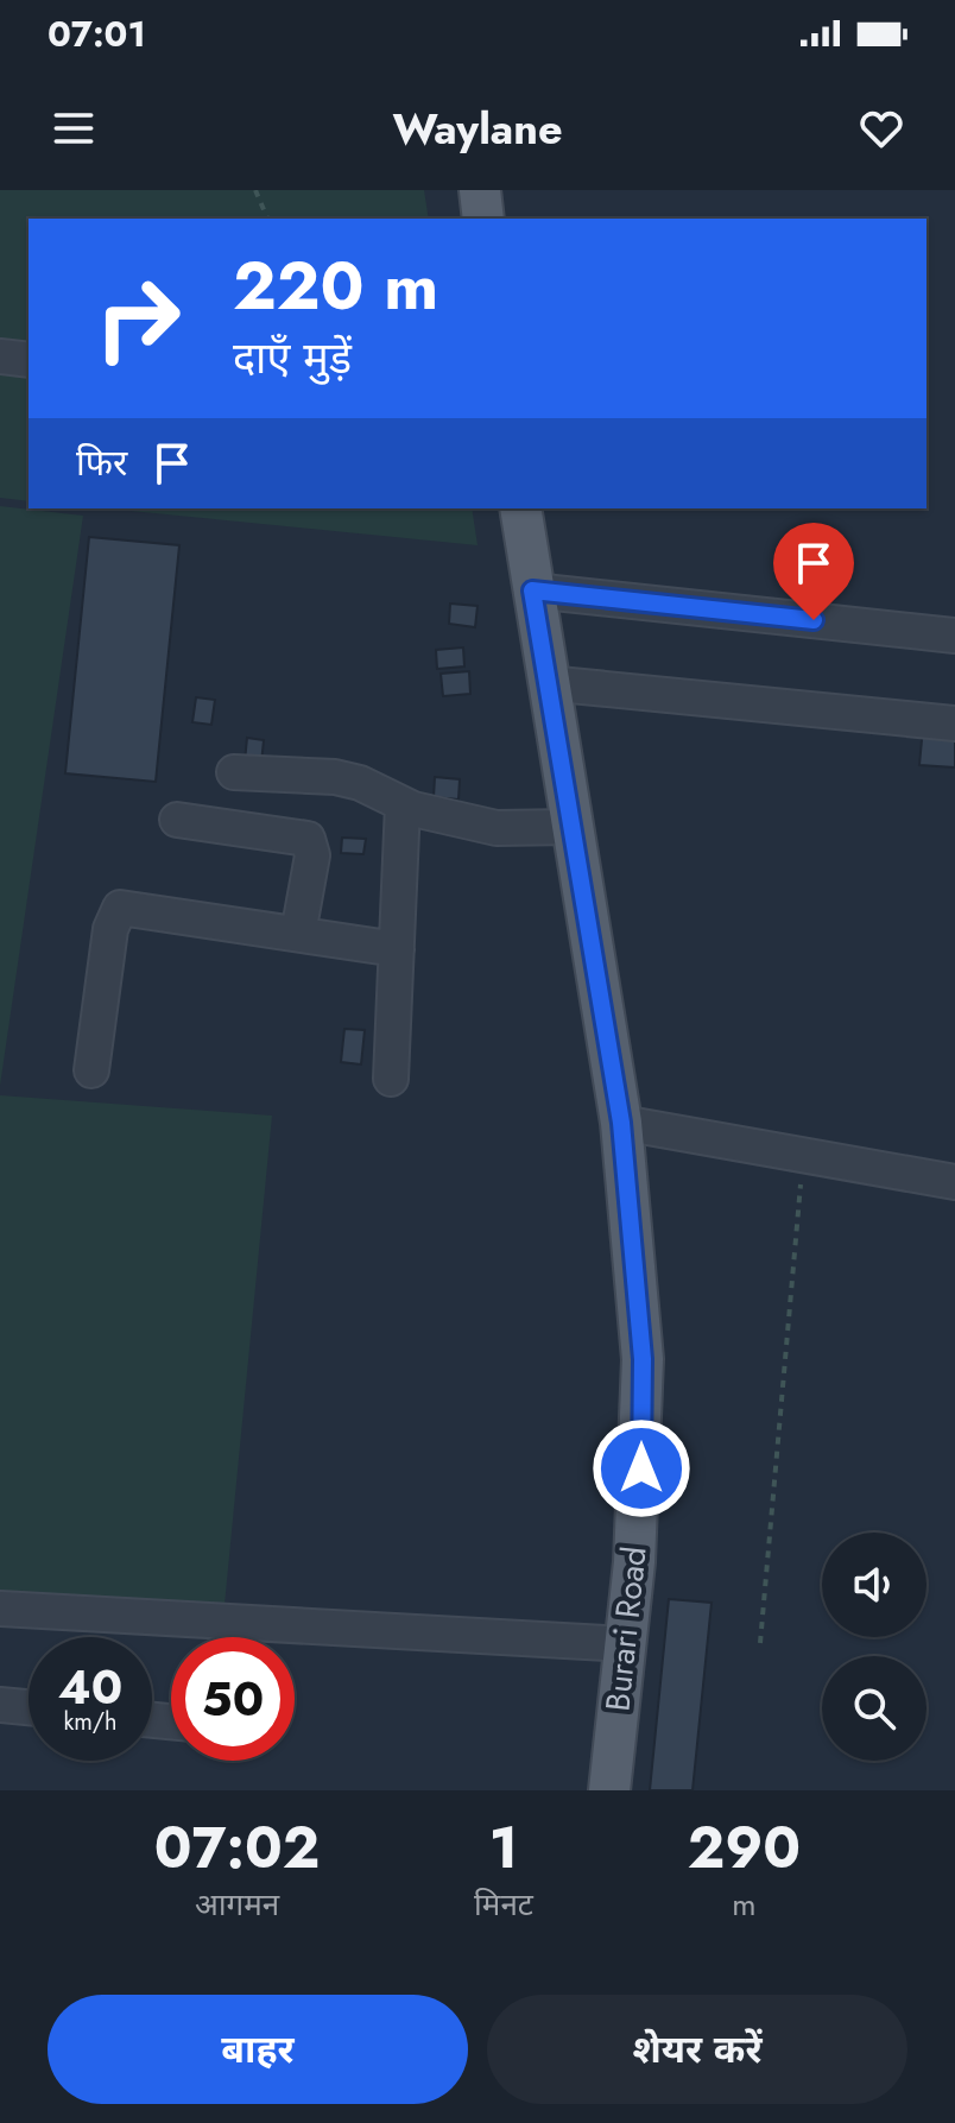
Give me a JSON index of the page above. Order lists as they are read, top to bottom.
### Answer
{
  "streets": {
    "main road": ["Burari Road"]
  },
  "page": {
    "status": "07:01",
    "header": "Waylane",
    "turn": ["220 m", "दाएँ मुड़ें"],
    "then": "फिर",
    "speed": "40 km/h",
    "limit": "50",
    "eta": [
      "07:02",
      "आगमन",
      "1",
      "मिनट",
      "290",
      "m"
    ],
    "buttons": ["बाहर", "शेयर करें"]
  }
}
